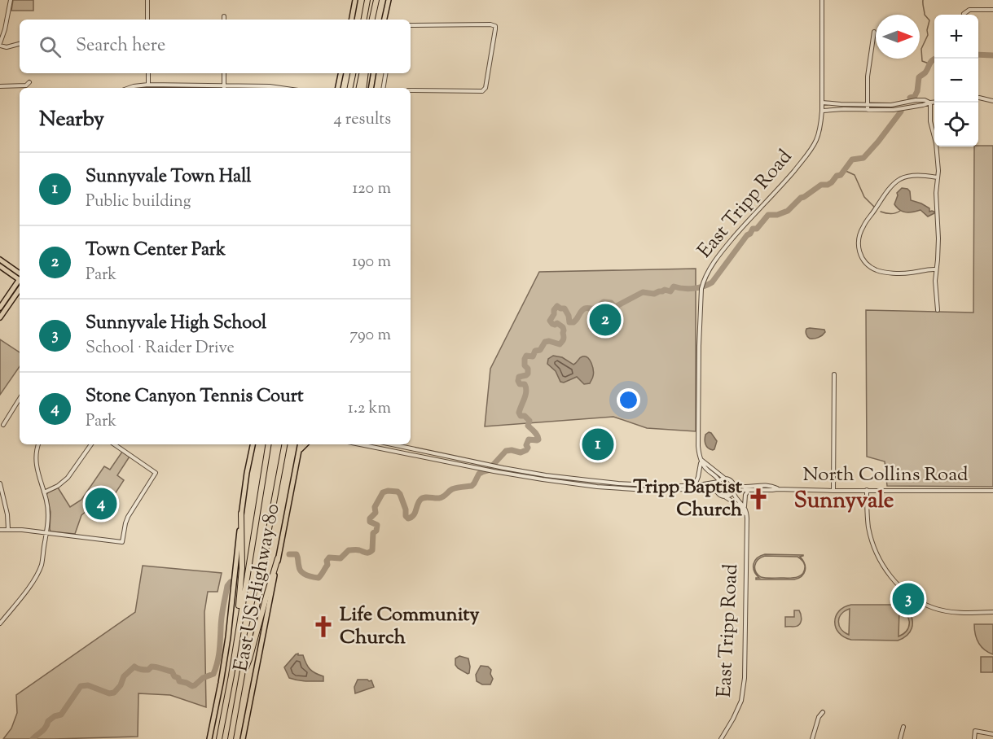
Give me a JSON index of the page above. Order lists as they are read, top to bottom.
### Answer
{
  "streets": {
    "main road": ["East US Highway 80"],
    "street": ["East Tripp Road", "North Collins Road"]
  },
  "districts": ["Sunnyvale"],
  "places": {
    "church": ["Tripp Baptist Church", "Life Community Church"]
  },
  "north": "right",
  "page": {
    "map_buttons": ["+", "−"],
    "search": "Search here",
    "heading": ["Nearby", "4 results"],
    "list": [
      {
        "mark": "1",
        "name": "Sunnyvale Town Hall",
        "note": "Public building",
        "value": "120 m"
      },
      {
        "mark": "2",
        "name": "Town Center Park",
        "note": "Park",
        "value": "190 m"
      },
      {
        "mark": "3",
        "name": "Sunnyvale High School",
        "note": "School · Raider Drive",
        "value": "790 m"
      },
      {
        "mark": "4",
        "name": "Stone Canyon Tennis Court",
        "note": "Park",
        "value": "1.2 km"
      }
    ],
    "pins": [
      "2",
      "1",
      "4",
      "3"
    ]
  }
}
